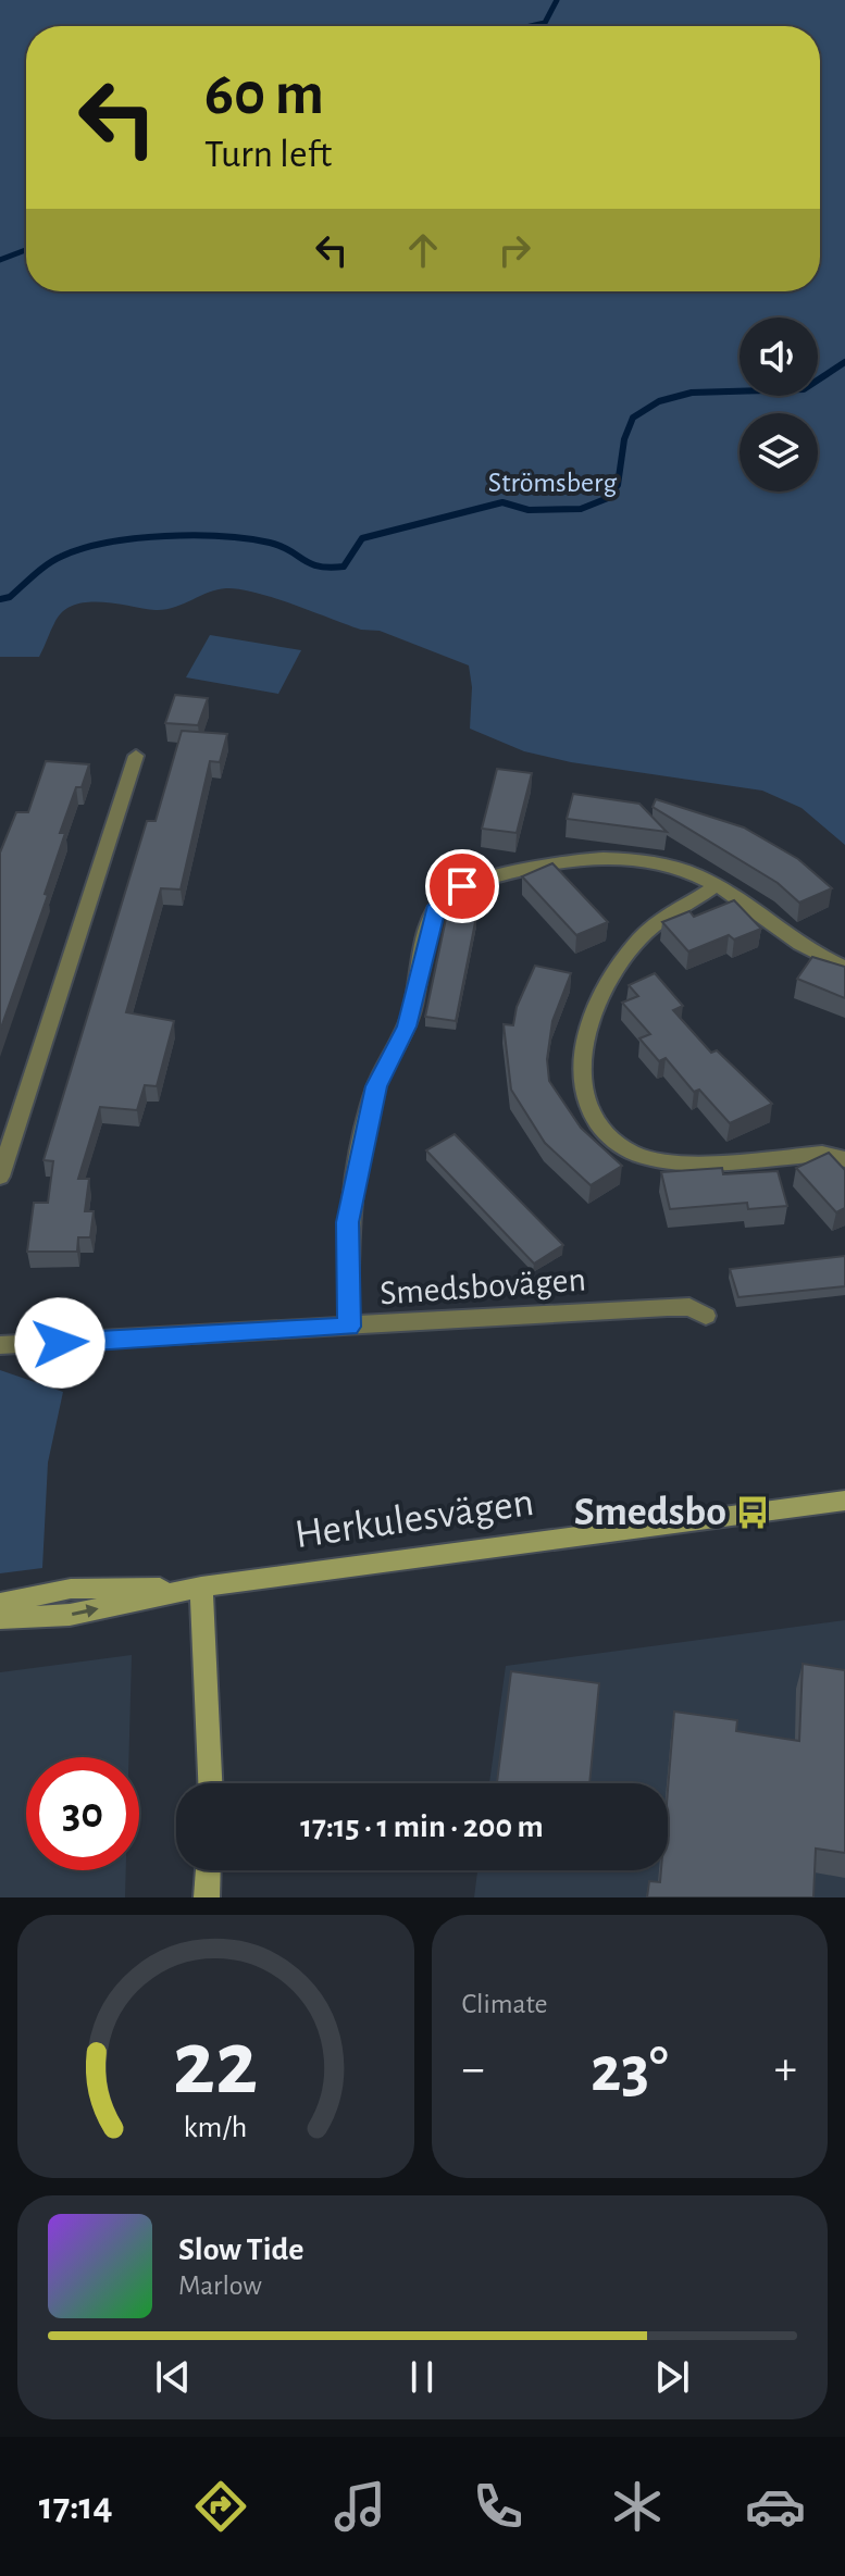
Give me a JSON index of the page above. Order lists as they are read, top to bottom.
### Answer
{
  "streets": {
    "street": ["Smedsbovägen", "Herkulesvägen"]
  },
  "parks": ["Strömsberg"],
  "places": {
    "bus stop": ["Smedsbo"]
  },
  "page": {
    "turn": ["60 m", "Turn left"],
    "limit": "30",
    "trip": "17:15 · 1 min · 200 m",
    "tile": "Climate",
    "heat": ["−", "23°", "+"],
    "song": ["Slow Tide", "Marlow"],
    "tabs": "17:14",
    "gauge": ["22", "km/h"]
  }
}
